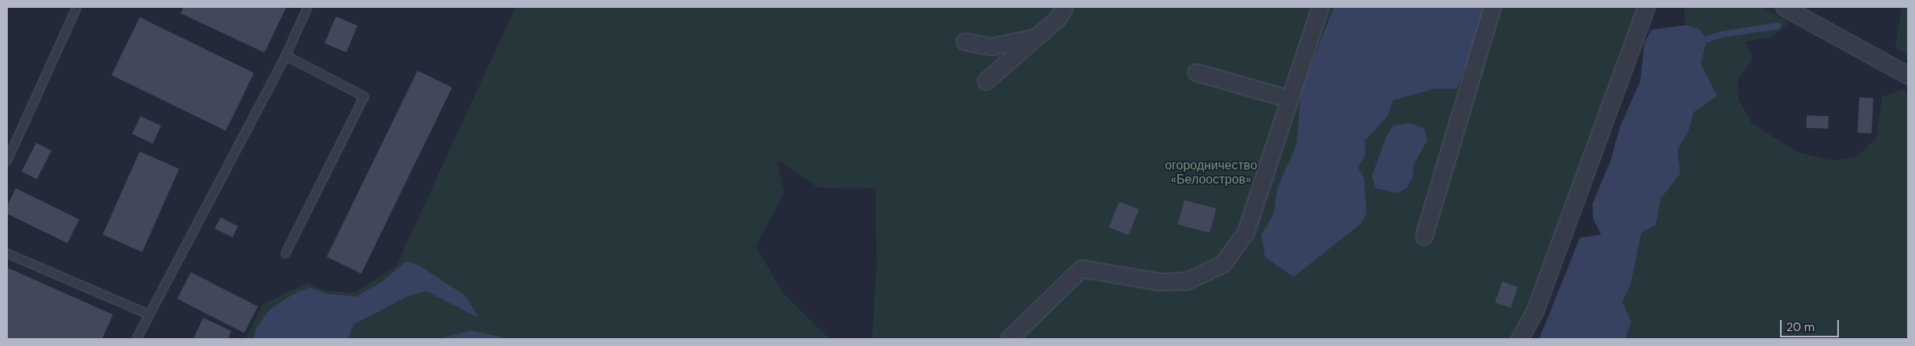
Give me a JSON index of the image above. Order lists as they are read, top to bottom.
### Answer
{
  "parks": ["огородничество «Белоостров»"],
  "scale_bar": "20 m"
}
